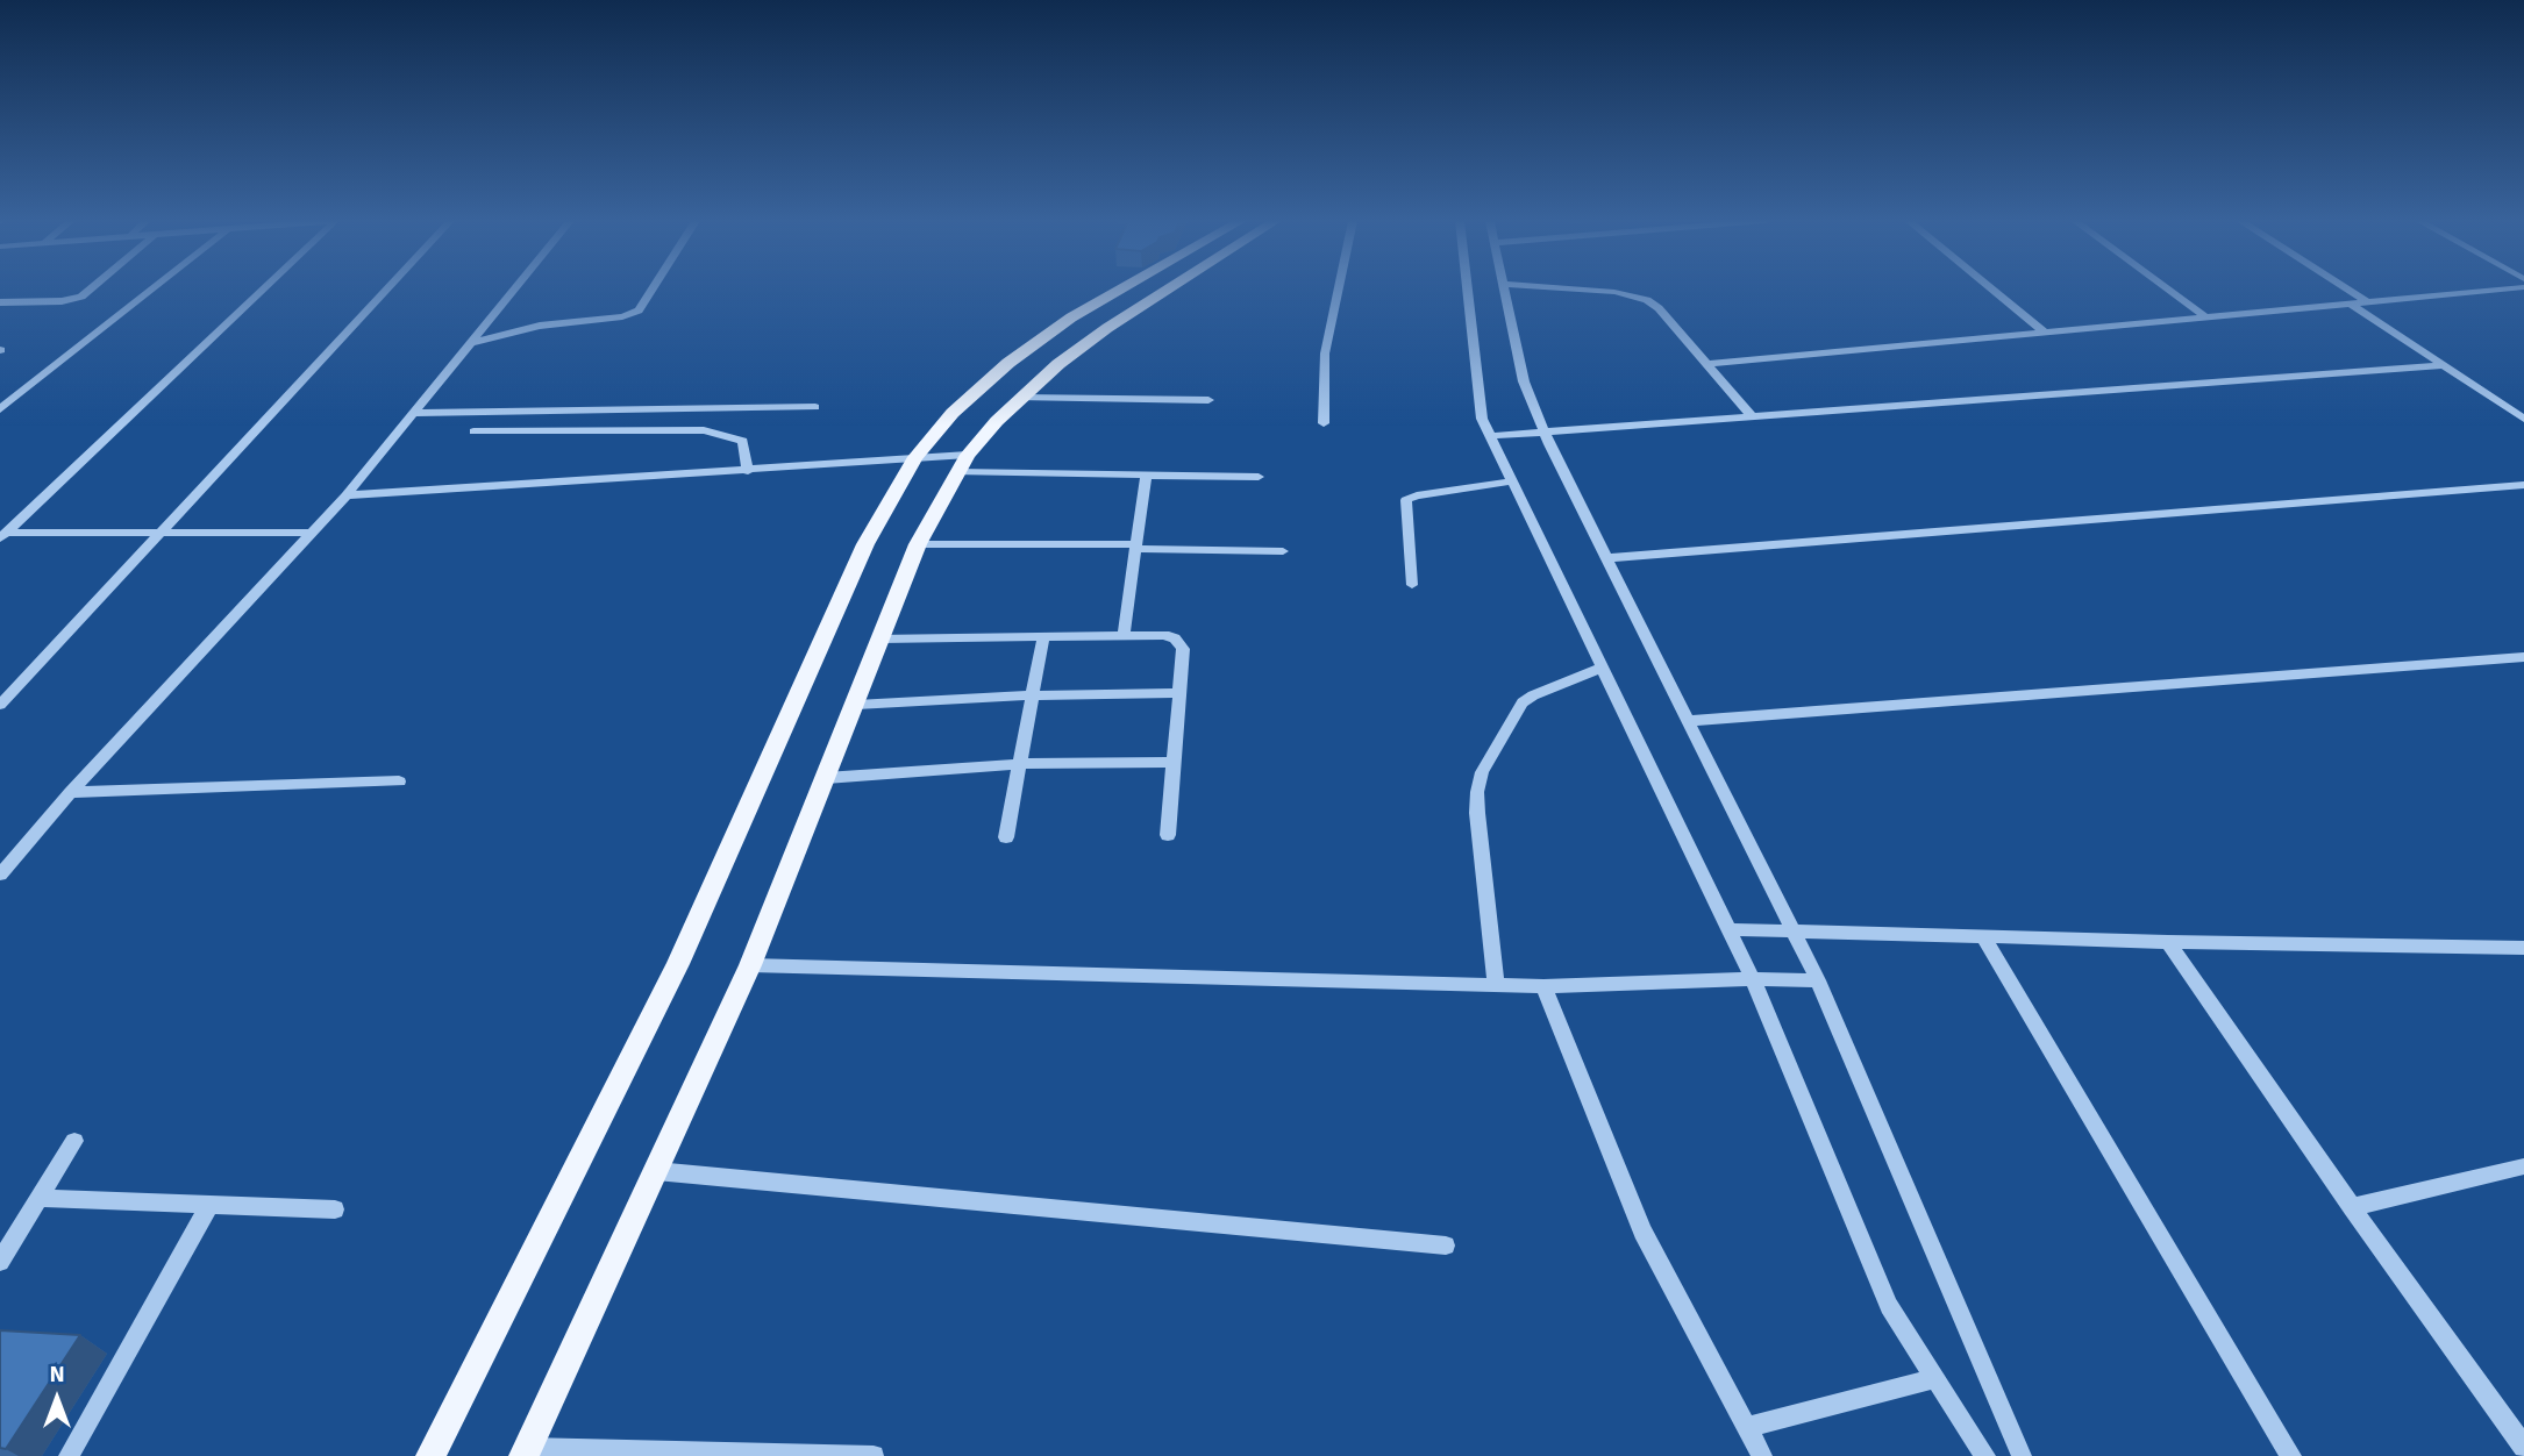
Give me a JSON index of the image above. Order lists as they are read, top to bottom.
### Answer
{
  "north": "top"
}
